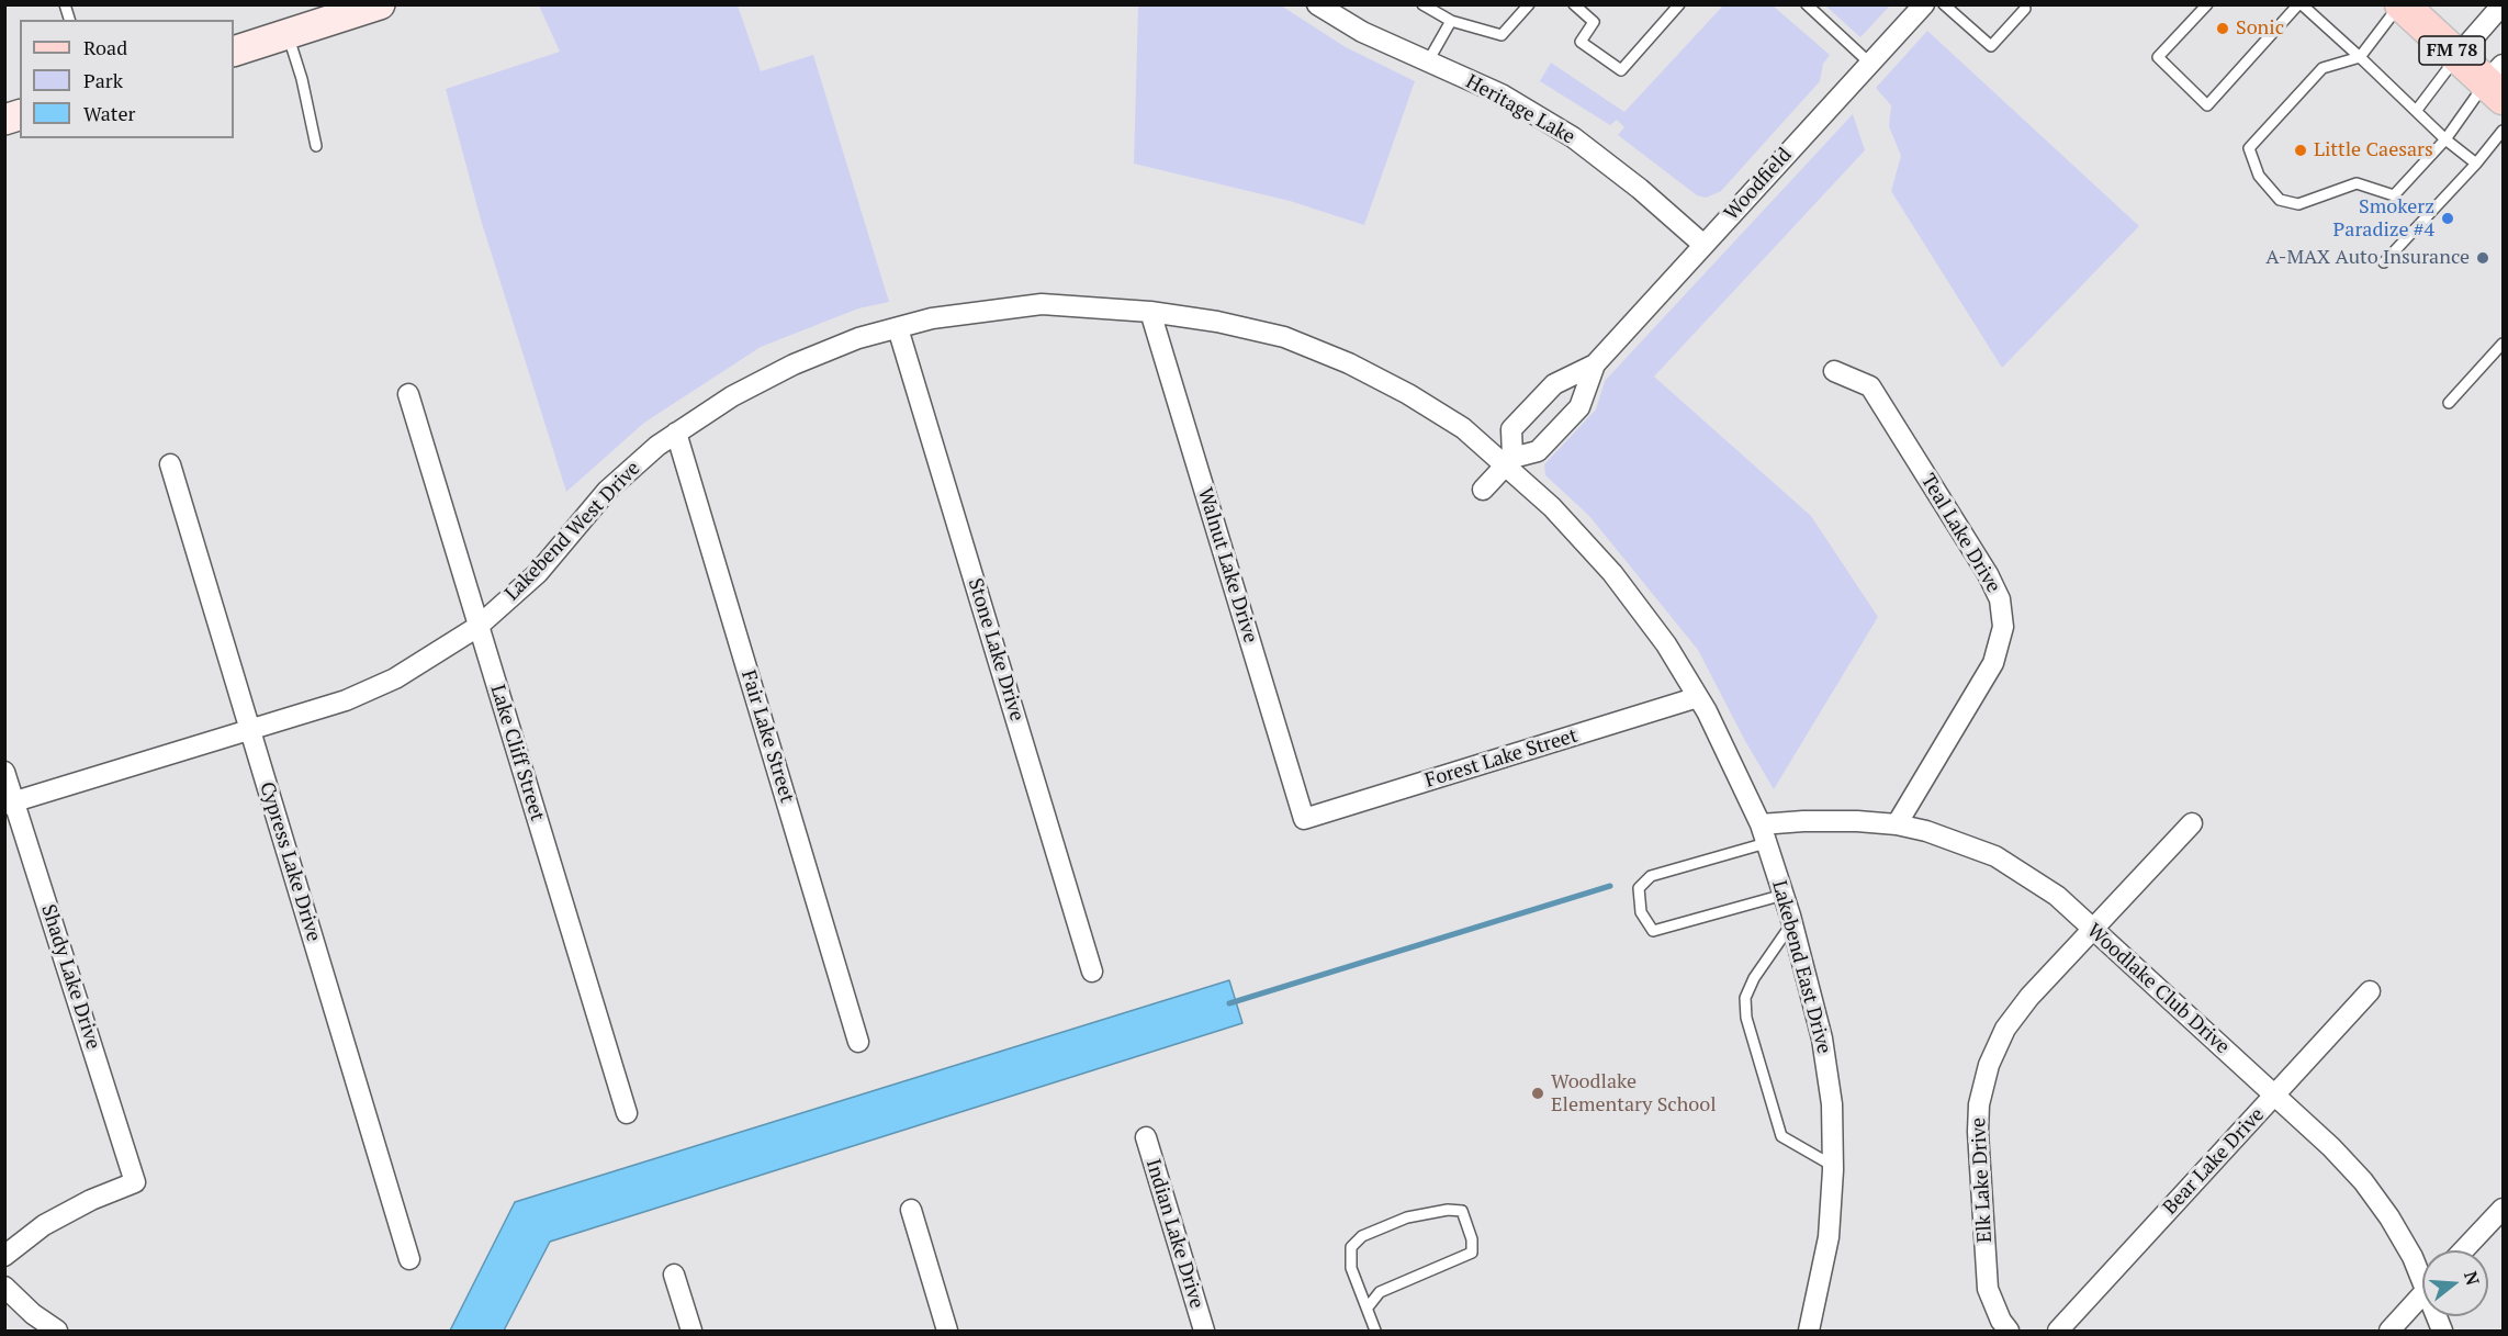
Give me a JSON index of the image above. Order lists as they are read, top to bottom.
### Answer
{
  "streets": {
    "main road": ["FM 78"],
    "street": [
      "Heritage Lake",
      "Woodfield",
      "Lakebend West Drive",
      "Teal Lake Drive",
      "Walnut Lake Drive",
      "Stone Lake Drive",
      "Fair Lake Street",
      "Lake Cliff Street",
      "Forest Lake Street",
      "Cypress Lake Drive",
      "Lakebend East Drive",
      "Shady Lake Drive",
      "Woodlake Club Drive",
      "Bear Lake Drive",
      "Elk Lake Drive",
      "Indian Lake Drive"
    ]
  },
  "crossings": [
    ["Heritage Lake", "Woodfield"],
    ["Woodfield", "Lakebend West Drive"],
    ["Lakebend West Drive", "Walnut Lake Drive"],
    ["Lakebend West Drive", "Stone Lake Drive"],
    ["Lakebend West Drive", "Fair Lake Street"],
    ["Lakebend West Drive", "Lake Cliff Street"],
    ["Lakebend West Drive", "Forest Lake Street"],
    ["Lakebend West Drive", "Cypress Lake Drive"],
    ["Lakebend West Drive", "Lakebend East Drive"],
    ["Lakebend West Drive", "Shady Lake Drive"],
    ["Teal Lake Drive", "Woodlake Club Drive"],
    ["Walnut Lake Drive", "Forest Lake Street"],
    ["Forest Lake Street", "Lakebend East Drive"],
    ["Lakebend East Drive", "Woodlake Club Drive"],
    ["Woodlake Club Drive", "Bear Lake Drive"],
    ["Woodlake Club Drive", "Elk Lake Drive"]
  ],
  "places": [
    "Sonic",
    "Little Caesars",
    "Smokerz Paradize #4",
    "A-MAX Auto Insurance",
    "Woodlake Elementary School"
  ],
  "legend": ["Road", "Park", "Water"],
  "north": "right"
}
